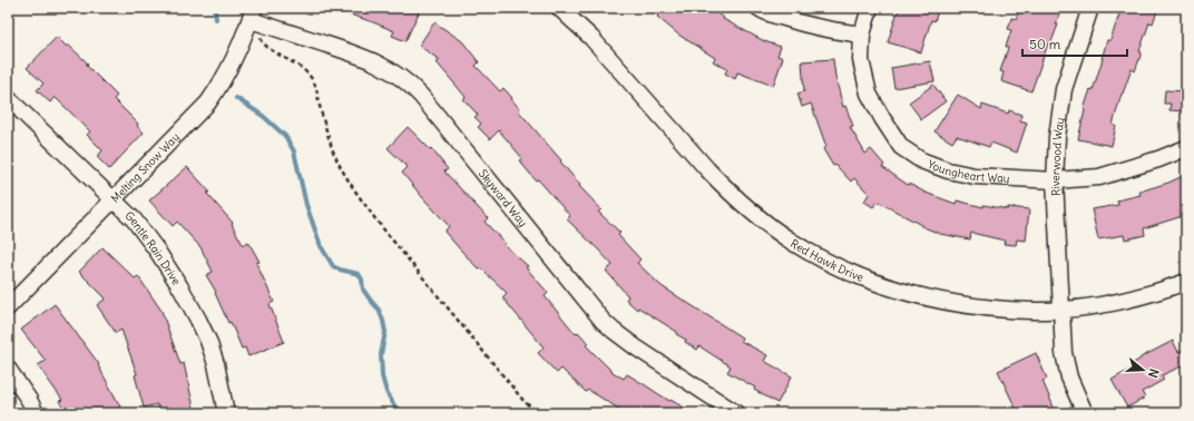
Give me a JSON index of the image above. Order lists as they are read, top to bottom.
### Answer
{
  "streets": {
    "street": [
      "Riverwood Way",
      "Melting Snow Way",
      "Youngheart Way",
      "Skyward Way",
      "Gentle Rain Drive",
      "Red Hawk Drive"
    ]
  },
  "crossings": [
    ["Riverwood Way", "Youngheart Way"],
    ["Riverwood Way", "Red Hawk Drive"],
    ["Melting Snow Way", "Skyward Way"],
    ["Melting Snow Way", "Gentle Rain Drive"]
  ],
  "scale_bar": "50 m",
  "north": "right"
}
